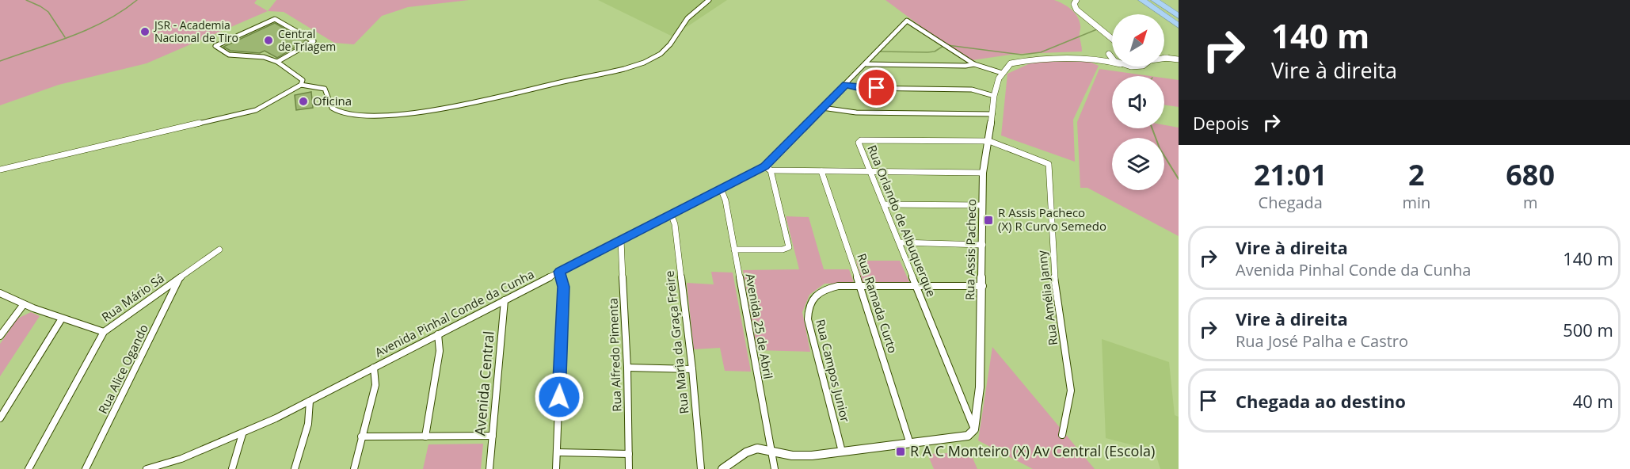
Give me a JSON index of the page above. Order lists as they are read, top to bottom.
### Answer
{
  "streets": {
    "street": [
      "Rua Orlando de Albuquerque",
      "Rua Assis Pacheco",
      "Rua Mário Sá",
      "Rua Amélia Janny",
      "Rua Ramada Curto",
      "Avenida Pinhal Conde da Cunha",
      "Avenida 25 de Abril",
      "Rua Maria da Graça Freire",
      "Rua Alfredo Pimenta",
      "Rua Alice Ogando",
      "Rua Campos Junior",
      "Avenida Central"
    ]
  },
  "crossings": [
    ["Rua Orlando de Albuquerque", "Rua Assis Pacheco"],
    ["Rua Orlando de Albuquerque", "Rua Amélia Janny"],
    ["Rua Orlando de Albuquerque", "Rua Campos Junior"],
    ["Rua Assis Pacheco", "Rua Amélia Janny"],
    ["Rua Assis Pacheco", "Rua Campos Junior"],
    ["Rua Mário Sá", "Rua Alice Ogando"],
    ["Rua Ramada Curto", "Rua Campos Junior"],
    ["Avenida Pinhal Conde da Cunha", "Avenida 25 de Abril"],
    ["Avenida Pinhal Conde da Cunha", "Rua Maria da Graça Freire"],
    ["Avenida Pinhal Conde da Cunha", "Rua Alfredo Pimenta"],
    ["Avenida Pinhal Conde da Cunha", "Avenida Central"]
  ],
  "places": {
    "other": ["JSR - Academia Nacional de Tiro", "Central de Triagem", "Oficina"],
    "transit": ["R Assis Pacheco (X) R Curvo Semedo", "R A C Monteiro (X) Av Central (Escola)"]
  },
  "north": "top right",
  "page": {
    "turn": ["140 m", "Vire à direita"],
    "then": "Depois",
    "eta": [
      "21:01",
      "Chegada",
      "2",
      "min",
      "680",
      "m"
    ],
    "list": [
      {
        "name": "Vire à direita",
        "note": "Avenida Pinhal Conde da Cunha",
        "value": "140 m"
      },
      {
        "name": "Vire à direita",
        "note": "Rua José Palha e Castro",
        "value": "500 m"
      },
      {
        "name": "Chegada ao destino",
        "value": "40 m"
      }
    ]
  }
}
